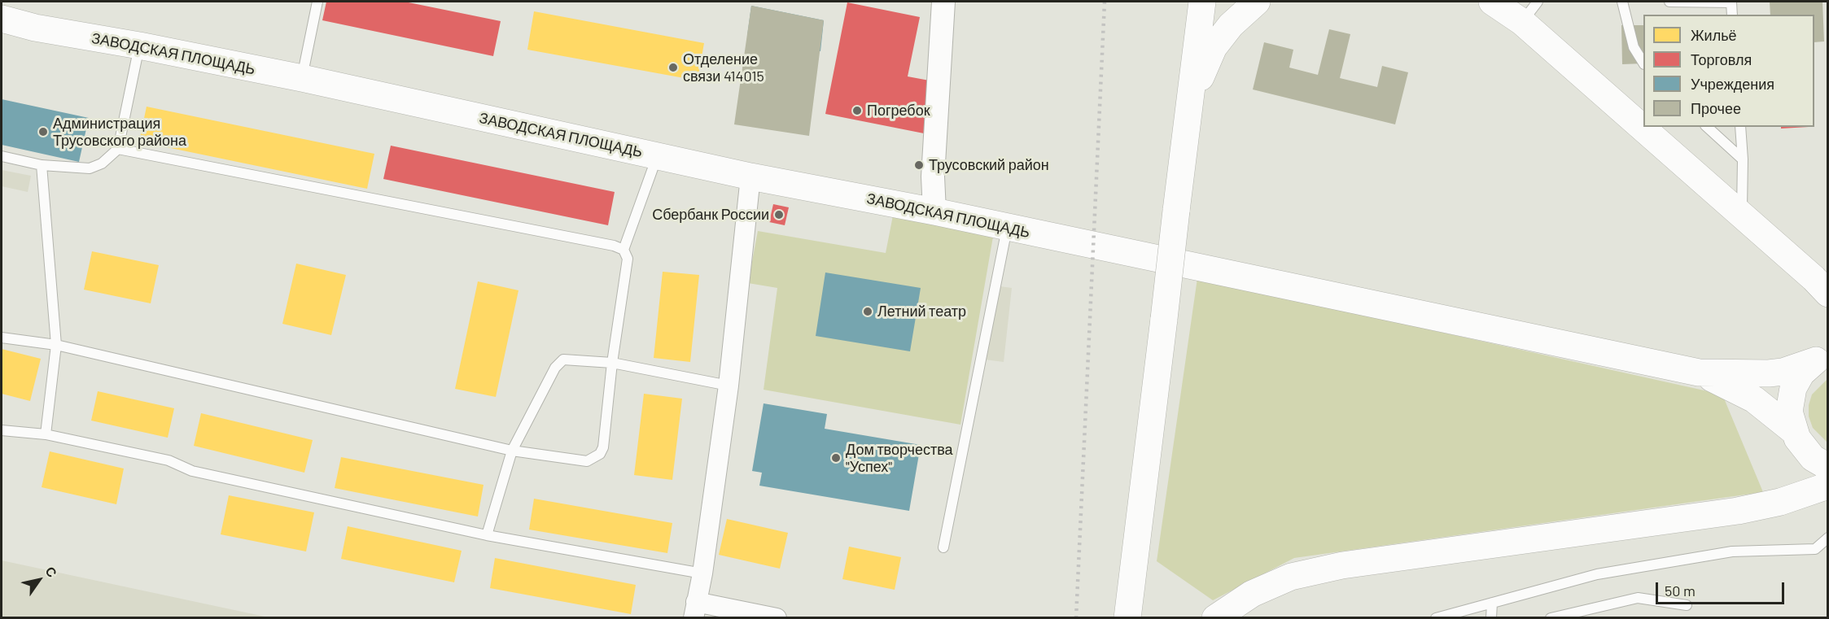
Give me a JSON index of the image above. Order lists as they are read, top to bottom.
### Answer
{
  "streets": {
    "main road": ["ЗАВОДСКАЯ ПЛОЩАДЬ"]
  },
  "places": [
    "Отделение связи 414015",
    "Погребок",
    "Администрация Трусовского района",
    "Трусовский район",
    "Сбербанк России",
    "Летний театр",
    "Дом творчества \"Успех\""
  ],
  "legend": [
    "Жильё",
    "Торговля",
    "Учреждения",
    "Прочее"
  ],
  "scale_bar": "50 m",
  "north": "top right"
}
